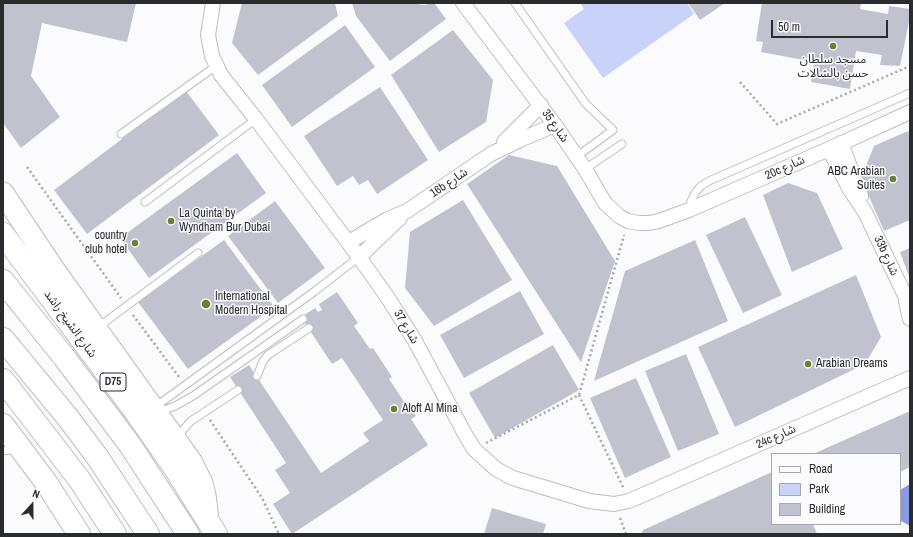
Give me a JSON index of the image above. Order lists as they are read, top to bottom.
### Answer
{
  "streets": {
    "main road": ["شارع الشيخ راشد", "D75"],
    "street": [
      "شارع 35",
      "20c شارع",
      "16b شارع",
      "33b شارع",
      "شارع 37",
      "24c شارع"
    ]
  },
  "crossings": [
    ["شارع 35", "20c شارع"],
    ["شارع 35", "16b شارع"],
    ["20c شارع", "33b شارع"],
    ["16b شارع", "شارع 37"],
    ["شارع 37", "24c شارع"]
  ],
  "places": [
    "مسجد سلطان حسن بالشالات",
    "ABC Arabian Suites",
    "La Quinta by Wyndham Bur Dubai",
    "country club hotel",
    "International Modern Hospital",
    "Arabian Dreams",
    "Aloft Al Mina"
  ],
  "legend": ["Road", "Park", "Building"],
  "scale_bar": "50 m",
  "north": "top"
}
